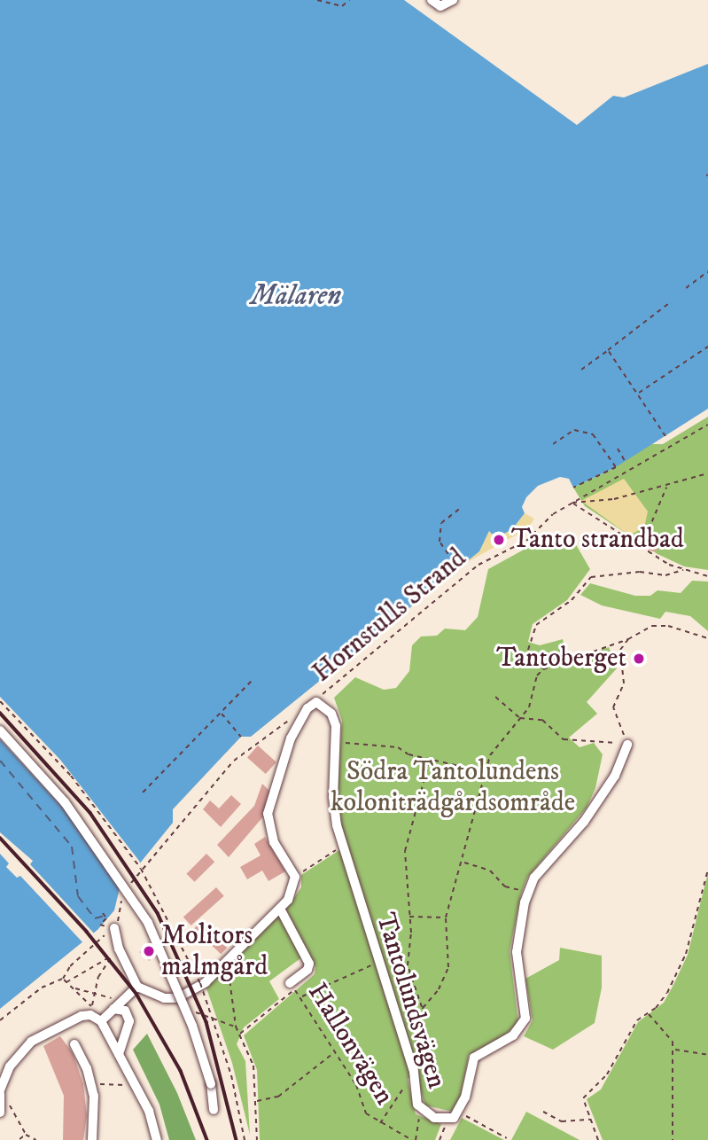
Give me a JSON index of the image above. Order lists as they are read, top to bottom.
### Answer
{
  "streets": {
    "street": ["Tantolundsvägen"],
    "path": ["Hornstulls Strand", "Hallonvägen"]
  },
  "crossings": [
    ["Hornstulls Strand", "Tantolundsvägen"]
  ],
  "water": ["Mälaren"],
  "parks": ["Södra Tantolundens koloniträdgårdsområde"],
  "places": ["Tanto strandbad", "Tantoberget", "Molitors malmgård"]
}
